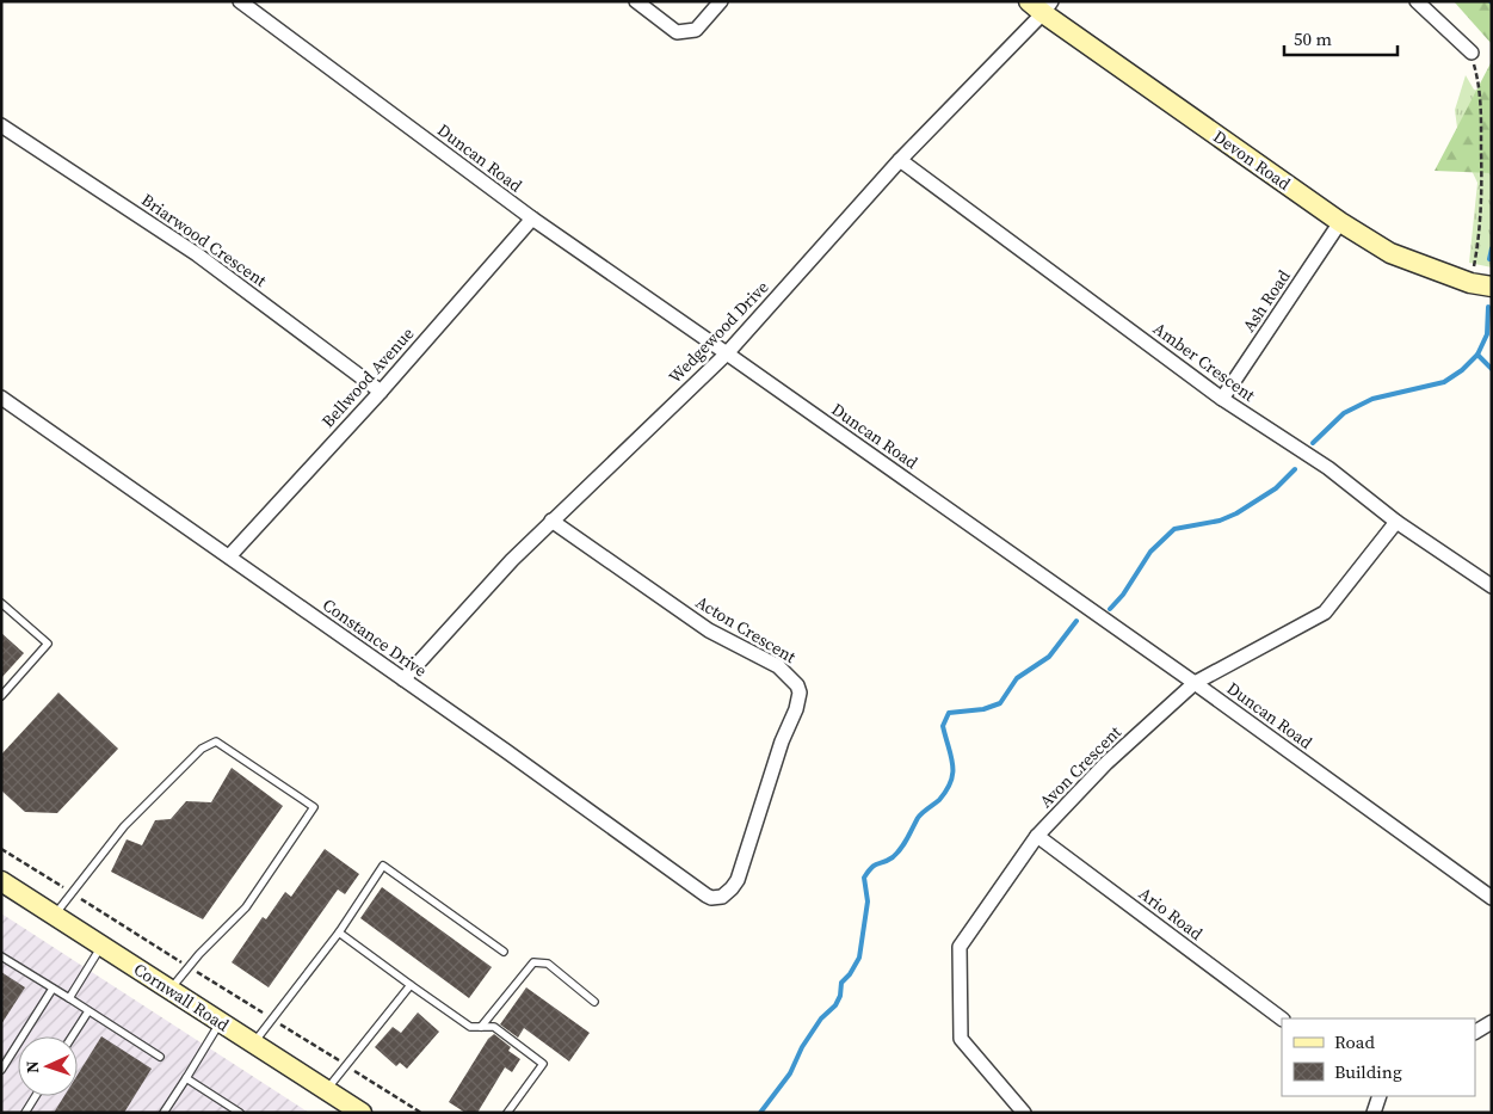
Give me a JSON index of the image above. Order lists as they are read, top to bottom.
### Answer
{
  "streets": {
    "street": [
      "Duncan Road",
      "Devon Road",
      "Briarwood Crescent",
      "Ash Road",
      "Wedgewood Drive",
      "Amber Crescent",
      "Bellwood Avenue",
      "Acton Crescent",
      "Constance Drive",
      "Avon Crescent",
      "Ario Road",
      "Cornwall Road"
    ]
  },
  "crossings": [
    ["Duncan Road", "Wedgewood Drive"],
    ["Duncan Road", "Bellwood Avenue"],
    ["Duncan Road", "Avon Crescent"],
    ["Devon Road", "Ash Road"],
    ["Devon Road", "Wedgewood Drive"],
    ["Briarwood Crescent", "Bellwood Avenue"],
    ["Ash Road", "Amber Crescent"],
    ["Wedgewood Drive", "Amber Crescent"],
    ["Wedgewood Drive", "Acton Crescent"],
    ["Wedgewood Drive", "Constance Drive"],
    ["Amber Crescent", "Avon Crescent"],
    ["Bellwood Avenue", "Constance Drive"],
    ["Acton Crescent", "Constance Drive"],
    ["Avon Crescent", "Ario Road"]
  ],
  "legend": ["Road", "Building"],
  "scale_bar": "50 m",
  "north": "left"
}
